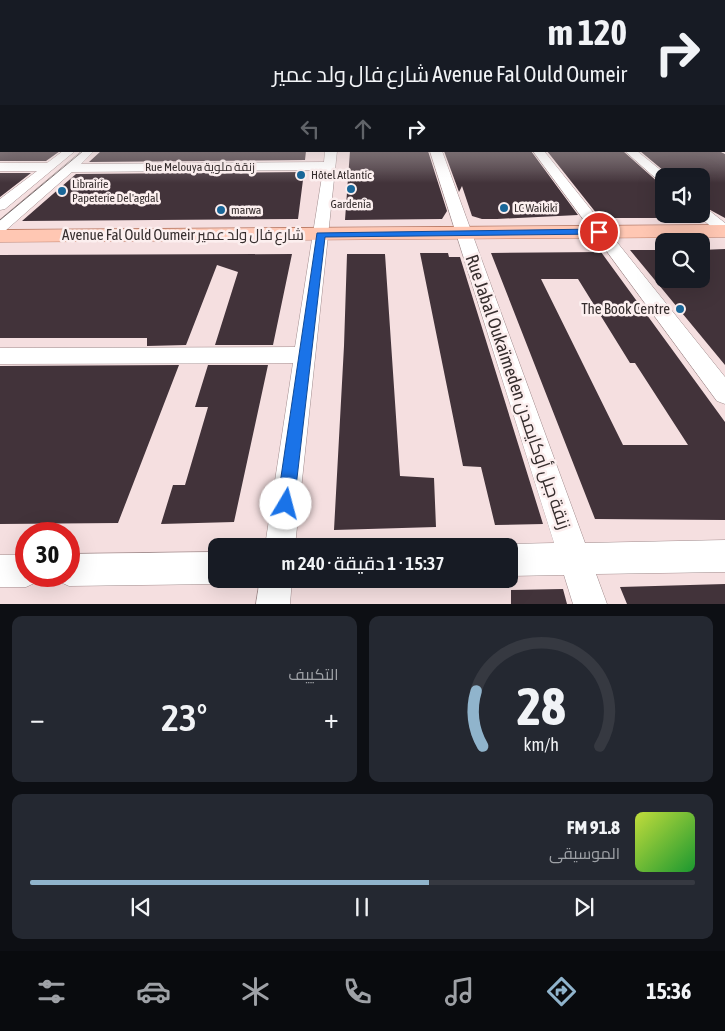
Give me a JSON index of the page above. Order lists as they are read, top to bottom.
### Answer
{
  "streets": {
    "main road": ["Avenue Fal Ould Oumeir شارع فال ولد عمير"],
    "street": ["Rue Melouya زنقة ملوية", "Rue Jabal Oukaïmeden زنقة جبل أوكايمدن"]
  },
  "crossings": [
    ["Avenue Fal Ould Oumeir شارع فال ولد عمير", "Rue Jabal Oukaïmeden زنقة جبل أوكايمدن"]
  ],
  "places": [
    "Hôtel Atlantic",
    "Gardenia",
    "Librairie Papeterie Del'agdal",
    "LC Waikiki",
    "marwa",
    "The Book Centre"
  ],
  "page": {
    "turn": ["120 m", "Avenue Fal Ould Oumeir شارع فال ولد عمير"],
    "limit": "30",
    "trip": "15:37 · 1 دقيقة · 240 m",
    "tile": "التكييف",
    "heat": ["−", "23°", "+"],
    "song": ["91.8 FM", "الموسيقى"],
    "tabs": "15:36",
    "gauge": ["28", "km/h"]
  }
}
